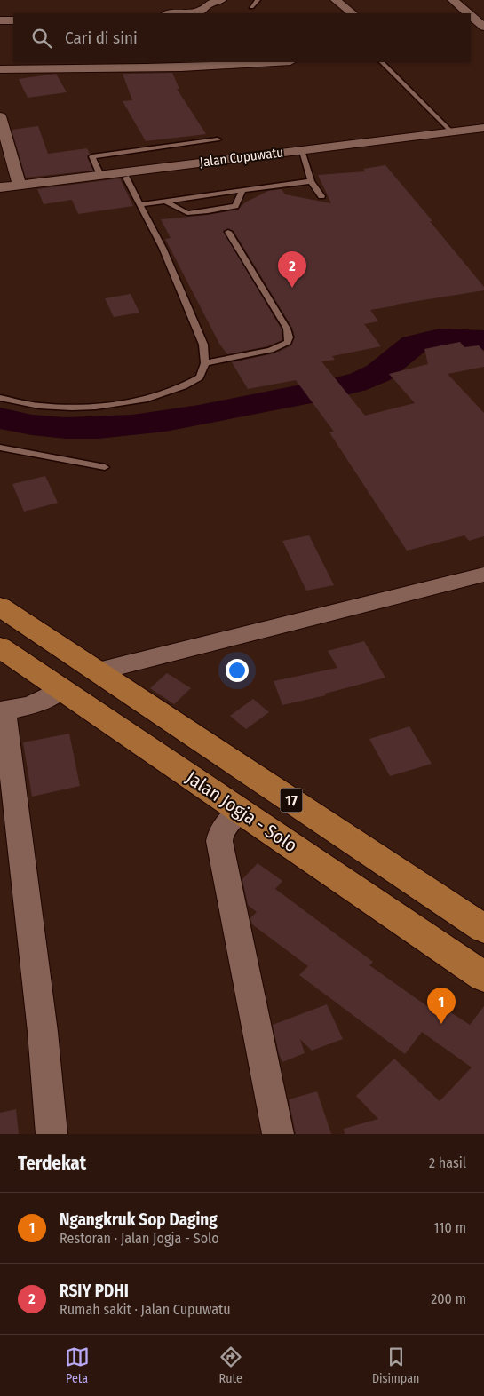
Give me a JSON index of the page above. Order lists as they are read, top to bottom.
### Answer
{
  "streets": {
    "highway": ["17", "Jalan Jogja - Solo"],
    "street": ["Jalan Cupuwatu"]
  },
  "page": {
    "search": "Cari di sini",
    "pins": ["2", "1"],
    "heading": ["Terdekat", "2 hasil"],
    "list": [
      {
        "mark": "1",
        "name": "Ngangkruk Sop Daging",
        "note": "Restoran · Jalan Jogja - Solo",
        "value": "110 m"
      },
      {
        "mark": "2",
        "name": "RSIY PDHI",
        "note": "Rumah sakit · Jalan Cupuwatu",
        "value": "200 m"
      }
    ],
    "nav": ["Peta", "Rute", "Disimpan"]
  }
}
